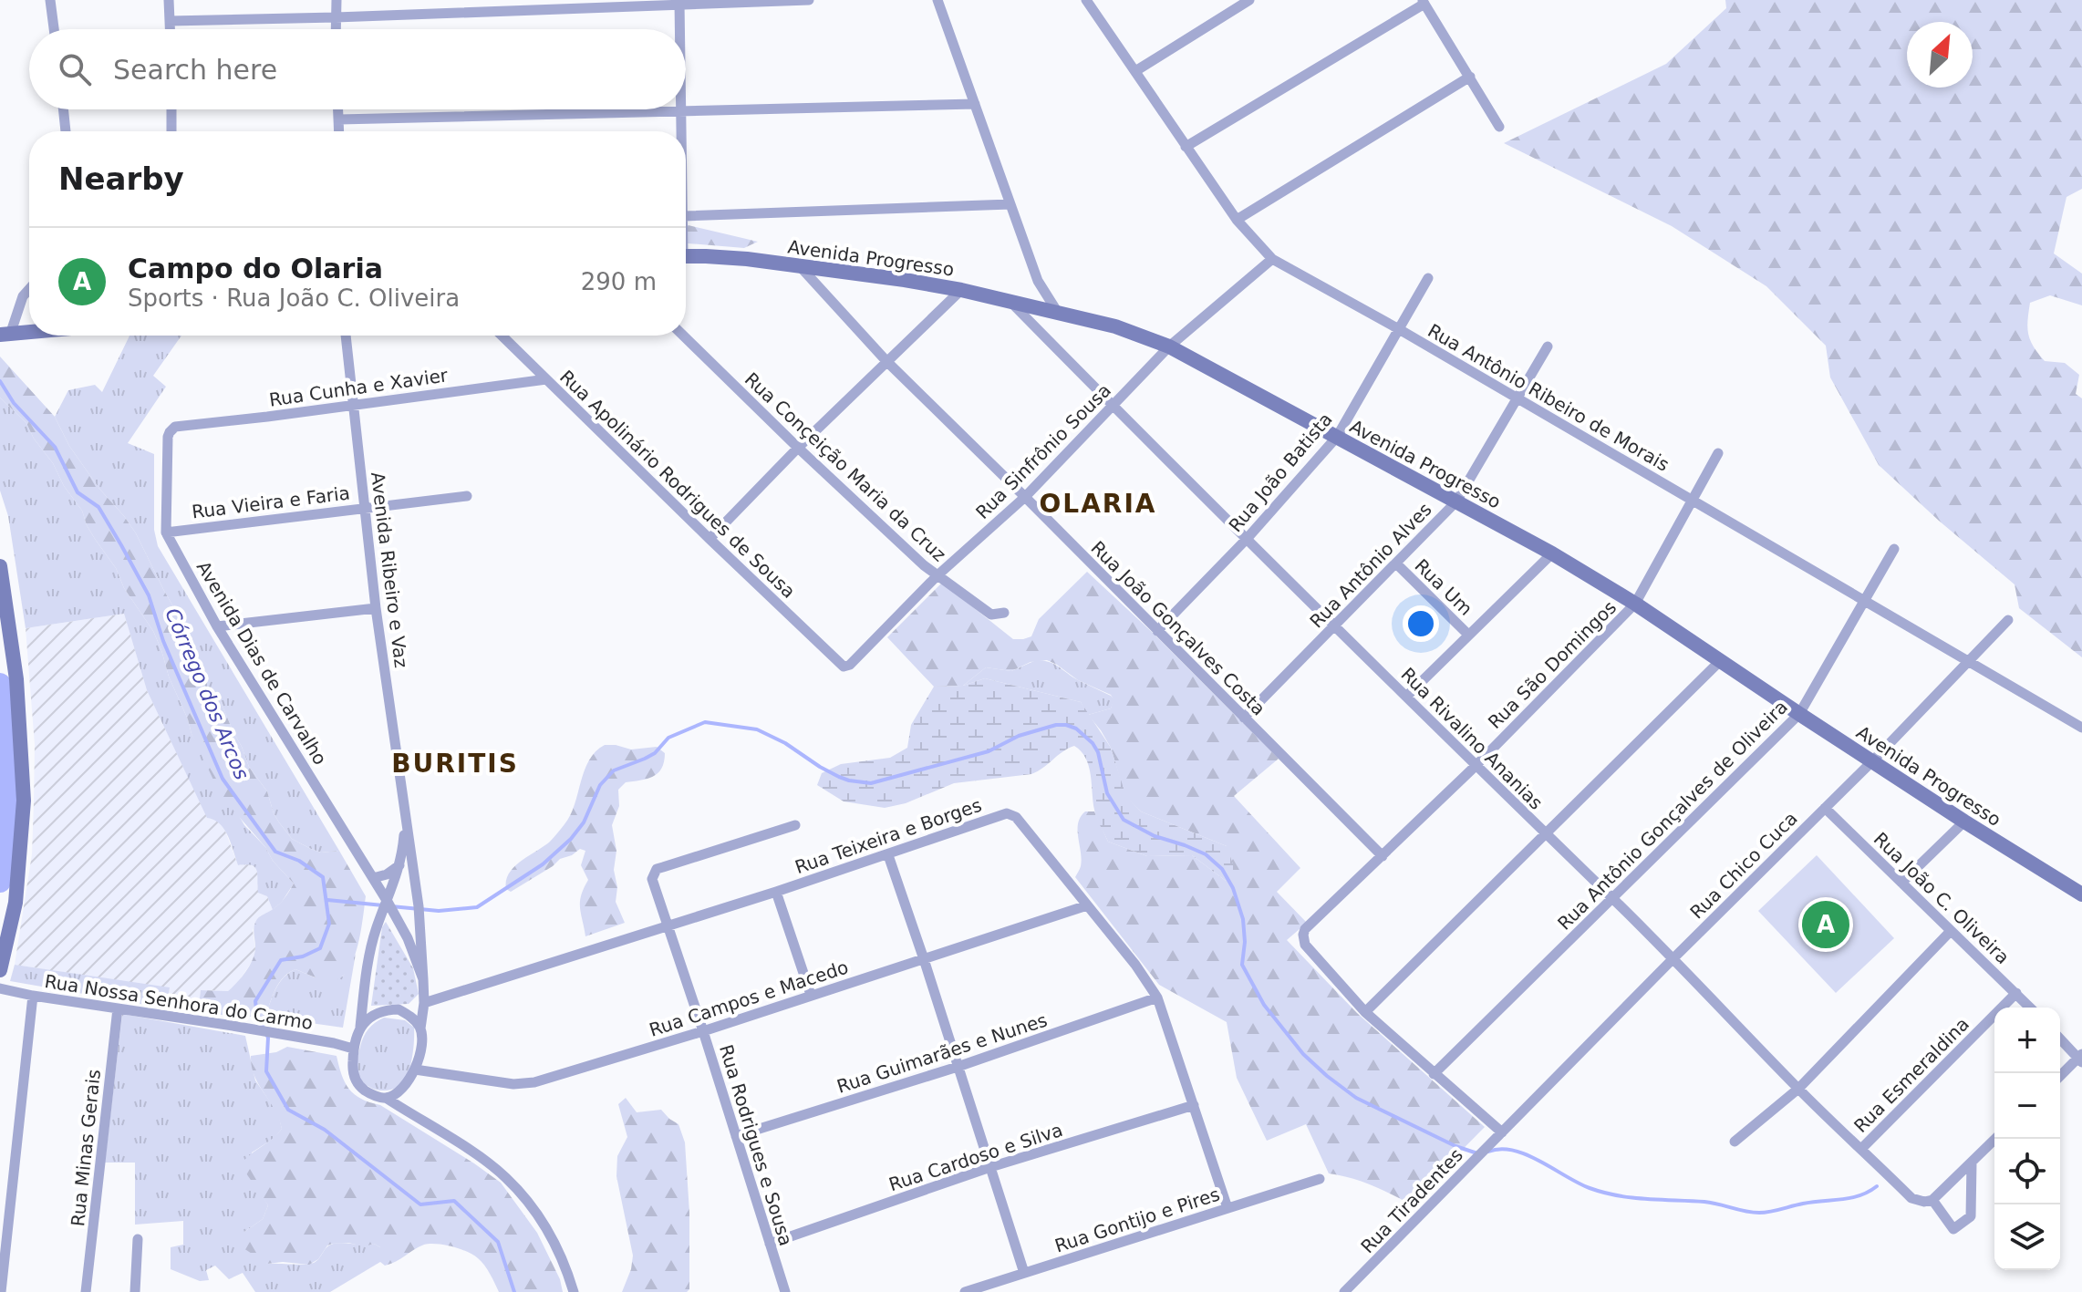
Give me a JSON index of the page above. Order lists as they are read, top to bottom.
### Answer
{
  "streets": {
    "street": [
      "Avenida Progresso",
      "Rua Cunha e Xavier",
      "Rua Antônio Ribeiro de Morais",
      "Rua Sinfrônio Sousa",
      "Rua Conçeição Maria da Cruz",
      "Rua João Batista",
      "Rua Apolinário Rodrigues de Sousa",
      "Rua Vieira e Faria",
      "Rua Antônio Alves",
      "Avenida Ribeiro e Vaz",
      "Rua Um",
      "Rua João Gonçalves Costa",
      "Avenida Dias de Carvalho",
      "Rua São Domingos",
      "Rua Rivalino Ananias",
      "Rua Antônio Gonçalves de Oliveira",
      "Rua Teixeira e Borges",
      "Rua Chico Cuca",
      "Rua João C. Oliveira",
      "Rua Campos e Macedo",
      "Rua Nossa Senhora do Carmo",
      "Rua Guimarães e Nunes",
      "Rua Esmeraldina",
      "Rua Rodrigues e Sousa",
      "Rua Minas Gerais",
      "Rua Cardoso e Silva",
      "Rua Tiradentes",
      "Rua Gontijo e Pires"
    ]
  },
  "crossings": [
    ["Avenida Progresso", "Rua Sinfrônio Sousa"],
    ["Avenida Progresso", "Rua João Batista"],
    ["Avenida Progresso", "Rua Antônio Alves"],
    ["Avenida Progresso", "Rua João Gonçalves Costa"],
    ["Avenida Progresso", "Rua São Domingos"],
    ["Avenida Progresso", "Rua Rivalino Ananias"],
    ["Avenida Progresso", "Rua Antônio Gonçalves de Oliveira"],
    ["Avenida Progresso", "Rua Chico Cuca"],
    ["Rua Cunha e Xavier", "Rua Apolinário Rodrigues de Sousa"],
    ["Rua Cunha e Xavier", "Avenida Ribeiro e Vaz"],
    ["Rua Cunha e Xavier", "Avenida Dias de Carvalho"],
    ["Rua Antônio Ribeiro de Morais", "Rua Sinfrônio Sousa"],
    ["Rua Antônio Ribeiro de Morais", "Rua João Batista"],
    ["Rua Antônio Ribeiro de Morais", "Rua Antônio Alves"],
    ["Rua Antônio Ribeiro de Morais", "Rua São Domingos"],
    ["Rua Antônio Ribeiro de Morais", "Rua Antônio Gonçalves de Oliveira"],
    ["Rua Antônio Ribeiro de Morais", "Rua Chico Cuca"],
    ["Rua Sinfrônio Sousa", "Rua Conçeição Maria da Cruz"],
    ["Rua Sinfrônio Sousa", "Rua Apolinário Rodrigues de Sousa"],
    ["Rua Sinfrônio Sousa", "Rua João Gonçalves Costa"],
    ["Rua Sinfrônio Sousa", "Rua Rivalino Ananias"],
    ["Rua João Batista", "Rua João Gonçalves Costa"],
    ["Rua João Batista", "Rua Rivalino Ananias"],
    ["Rua Vieira e Faria", "Avenida Ribeiro e Vaz"],
    ["Rua Vieira e Faria", "Avenida Dias de Carvalho"],
    ["Rua Antônio Alves", "Rua Um"],
    ["Rua Antônio Alves", "Rua João Gonçalves Costa"],
    ["Rua Antônio Alves", "Rua Rivalino Ananias"],
    ["Avenida Ribeiro e Vaz", "Avenida Dias de Carvalho"],
    ["Avenida Ribeiro e Vaz", "Rua Teixeira e Borges"],
    ["Avenida Ribeiro e Vaz", "Rua Campos e Macedo"],
    ["Avenida Ribeiro e Vaz", "Rua Nossa Senhora do Carmo"],
    ["Rua João Gonçalves Costa", "Rua São Domingos"],
    ["Rua São Domingos", "Rua Rivalino Ananias"],
    ["Rua Rivalino Ananias", "Rua Antônio Gonçalves de Oliveira"],
    ["Rua Rivalino Ananias", "Rua Chico Cuca"],
    ["Rua Rivalino Ananias", "Rua Esmeraldina"],
    ["Rua Teixeira e Borges", "Rua Campos e Macedo"],
    ["Rua Teixeira e Borges", "Rua Guimarães e Nunes"],
    ["Rua Teixeira e Borges", "Rua Rodrigues e Sousa"],
    ["Rua Teixeira e Borges", "Rua Cardoso e Silva"],
    ["Rua Teixeira e Borges", "Rua Gontijo e Pires"],
    ["Rua Chico Cuca", "Rua João C. Oliveira"],
    ["Rua Chico Cuca", "Rua Tiradentes"],
    ["Rua João C. Oliveira", "Rua Esmeraldina"],
    ["Rua Campos e Macedo", "Rua Nossa Senhora do Carmo"],
    ["Rua Campos e Macedo", "Rua Rodrigues e Sousa"],
    ["Rua Nossa Senhora do Carmo", "Rua Minas Gerais"],
    ["Rua Guimarães e Nunes", "Rua Rodrigues e Sousa"],
    ["Rua Rodrigues e Sousa", "Rua Cardoso e Silva"]
  ],
  "districts": ["OLARIA", "BURITIS"],
  "water": ["Córrego dos Arcos"],
  "north": "top right",
  "page": {
    "search": "Search here",
    "heading": "Nearby",
    "list": [
      {
        "mark": "A",
        "name": "Campo do Olaria",
        "note": "Sports · Rua João C. Oliveira",
        "value": "290 m"
      }
    ],
    "pins": "A",
    "map_buttons": ["+", "−"]
  }
}
